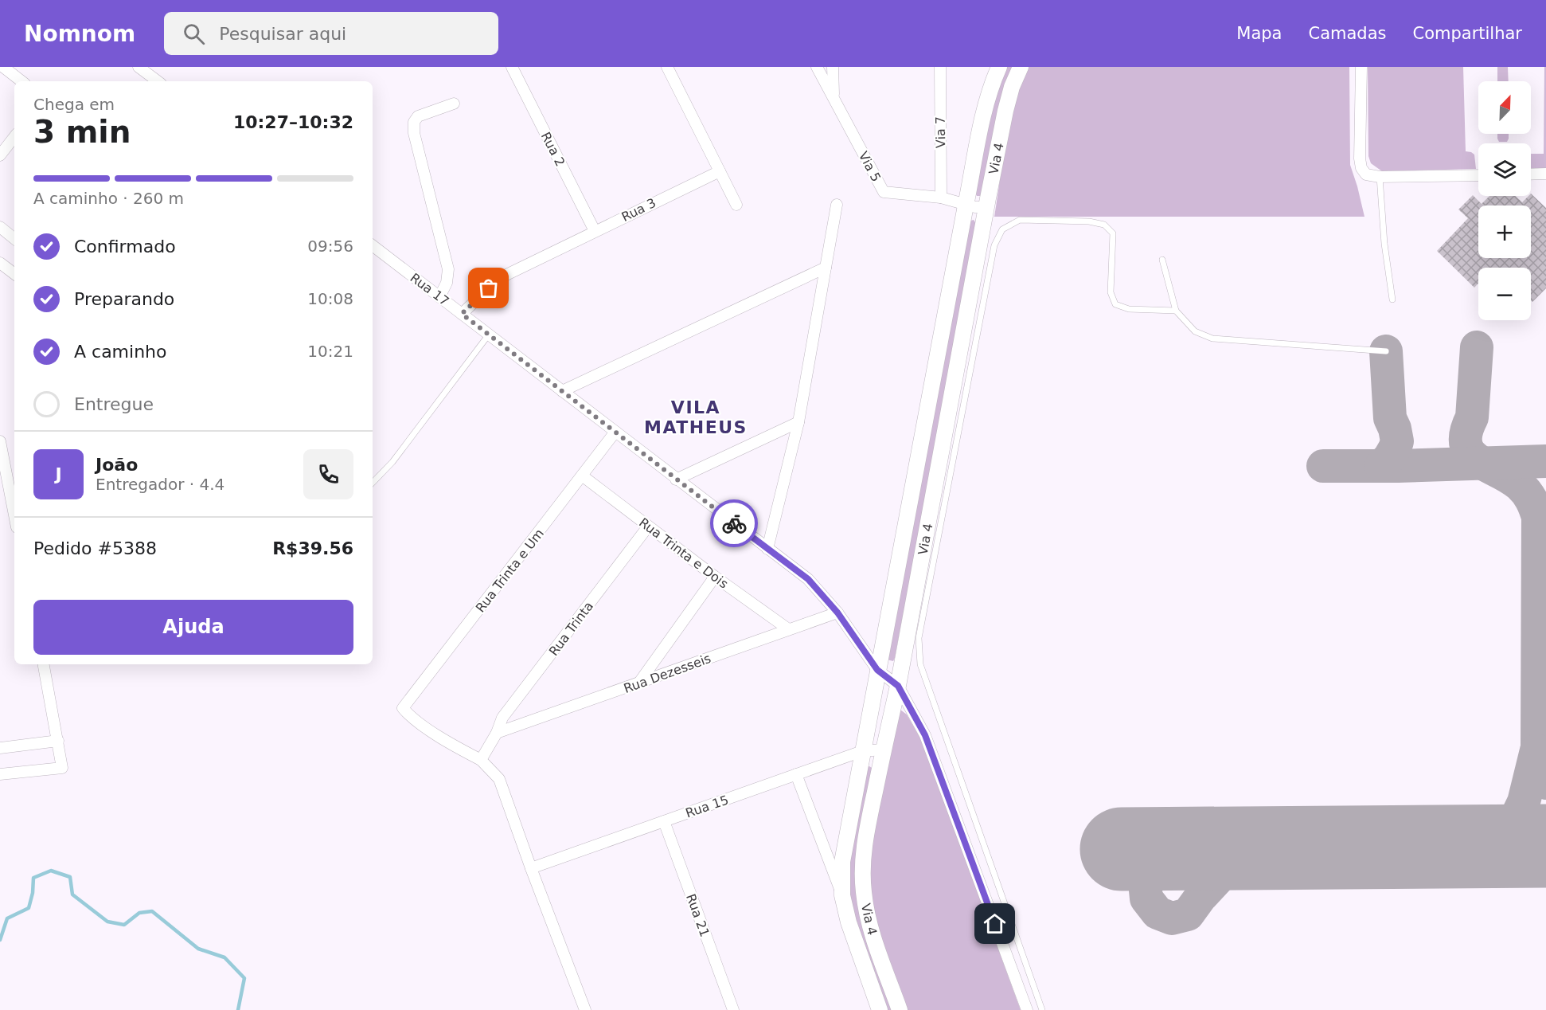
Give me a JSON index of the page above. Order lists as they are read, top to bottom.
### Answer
{
  "streets": {
    "street": [
      "Via 7",
      "Rua 2",
      "Via 4",
      "Via 5",
      "Rua 3",
      "Rua 17",
      "Rua Trinta e Dois",
      "Rua Trinta e Um",
      "Rua Trinta",
      "Rua Dezesseis",
      "Rua 15",
      "Rua 21"
    ]
  },
  "crossings": [
    ["Via 7", "Via 5"],
    ["Rua 2", "Rua 3"],
    ["Via 4", "Via 5"],
    ["Via 4", "Rua 17"],
    ["Via 4", "Rua 15"],
    ["Rua 3", "Rua 17"],
    ["Rua 17", "Rua Trinta e Um"],
    ["Rua 17", "Rua Dezesseis"],
    ["Rua Trinta e Dois", "Rua Trinta e Um"],
    ["Rua Trinta e Dois", "Rua Trinta"],
    ["Rua Trinta e Dois", "Rua Dezesseis"],
    ["Rua Trinta", "Rua Dezesseis"],
    ["Rua 15", "Rua 21"]
  ],
  "districts": ["VILA MATHEUS"],
  "north": "top right",
  "page": {
    "header": "Nomnom",
    "search": "Pesquisar aqui",
    "nav": ["Mapa", "Camadas", "Compartilhar"],
    "map_buttons": ["+", "−"],
    "heading": ["3 min", "Chega em", "10:27–10:32"],
    "panel": [
      "João",
      "Entregador · 4.4",
      "Pedido #5388",
      "R$39.56"
    ],
    "bar": "A caminho · 260 m",
    "list": [
      ["Confirmado", "09:56"],
      ["Preparando", "10:08"],
      ["A caminho", "10:21"],
      "Entregue"
    ],
    "round": "J",
    "buttons": "Ajuda"
  }
}
